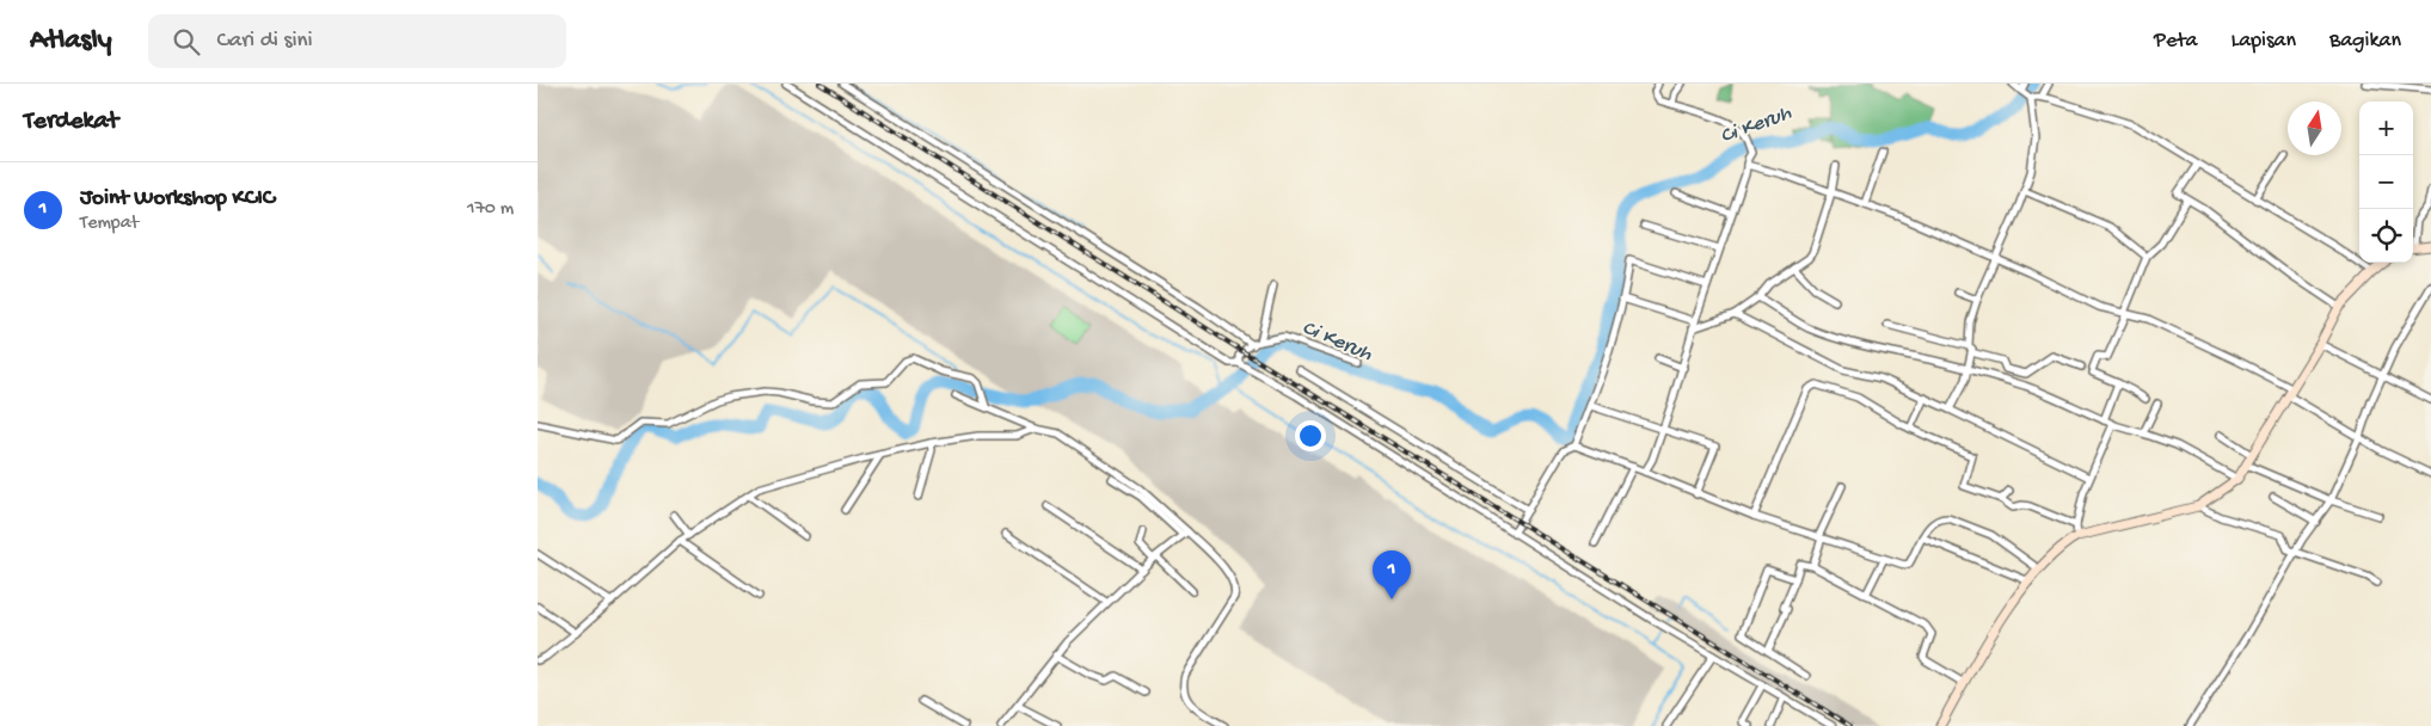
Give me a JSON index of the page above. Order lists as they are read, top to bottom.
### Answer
{
  "water": ["Ci Keruh"],
  "north": "top",
  "page": {
    "header": "Atlasly",
    "search": "Cari di sini",
    "nav": ["Peta", "Lapisan", "Bagikan"],
    "heading": "Terdekat",
    "map_buttons": ["+", "−"],
    "list": [
      {
        "mark": "1",
        "name": "Joint Workshop KCIC",
        "note": "Tempat",
        "value": "170 m"
      }
    ],
    "pins": "1"
  }
}
